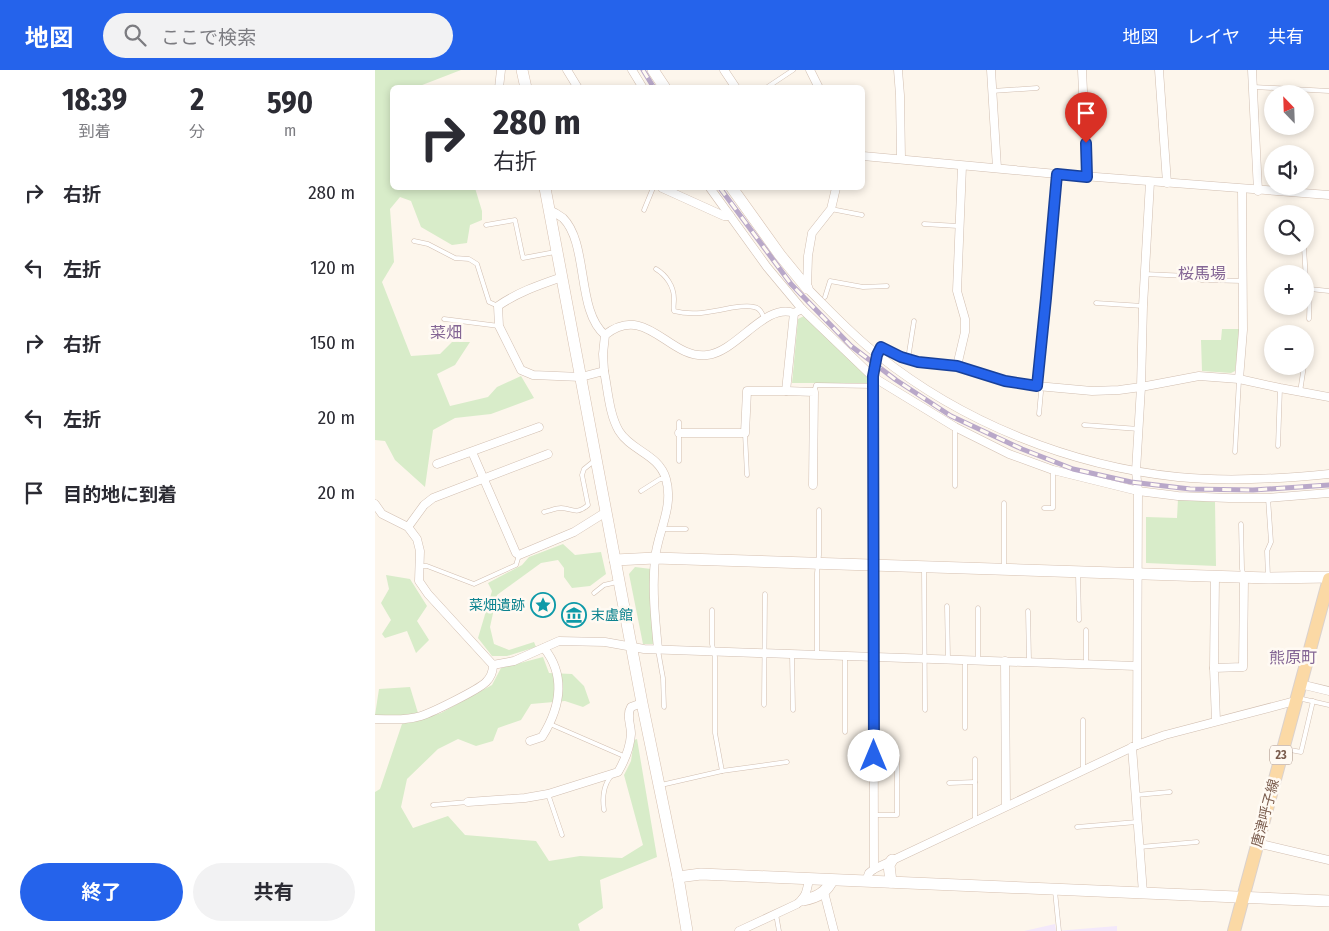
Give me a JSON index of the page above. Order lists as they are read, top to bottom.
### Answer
{
  "streets": {
    "main road": ["23", "唐津呼子線"]
  },
  "districts": ["桜馬場", "菜畑", "熊原町"],
  "places": {
    "place": ["菜畑遺跡"],
    "museum": ["末盧館"]
  },
  "north": "top left",
  "page": {
    "header": "地図",
    "search": "ここで検索",
    "nav": ["地図", "レイヤ", "共有"],
    "eta": [
      "18:39",
      "到着",
      "2",
      "分",
      "590",
      "m"
    ],
    "map_buttons": ["+", "−"],
    "turn": ["280 m", "右折"],
    "list": [
      {
        "name": "右折",
        "value": "280 m"
      },
      {
        "name": "左折",
        "value": "120 m"
      },
      {
        "name": "右折",
        "value": "150 m"
      },
      {
        "name": "左折",
        "value": "20 m"
      },
      {
        "name": "目的地に到着",
        "value": "20 m"
      }
    ],
    "buttons": ["終了", "共有"]
  }
}
